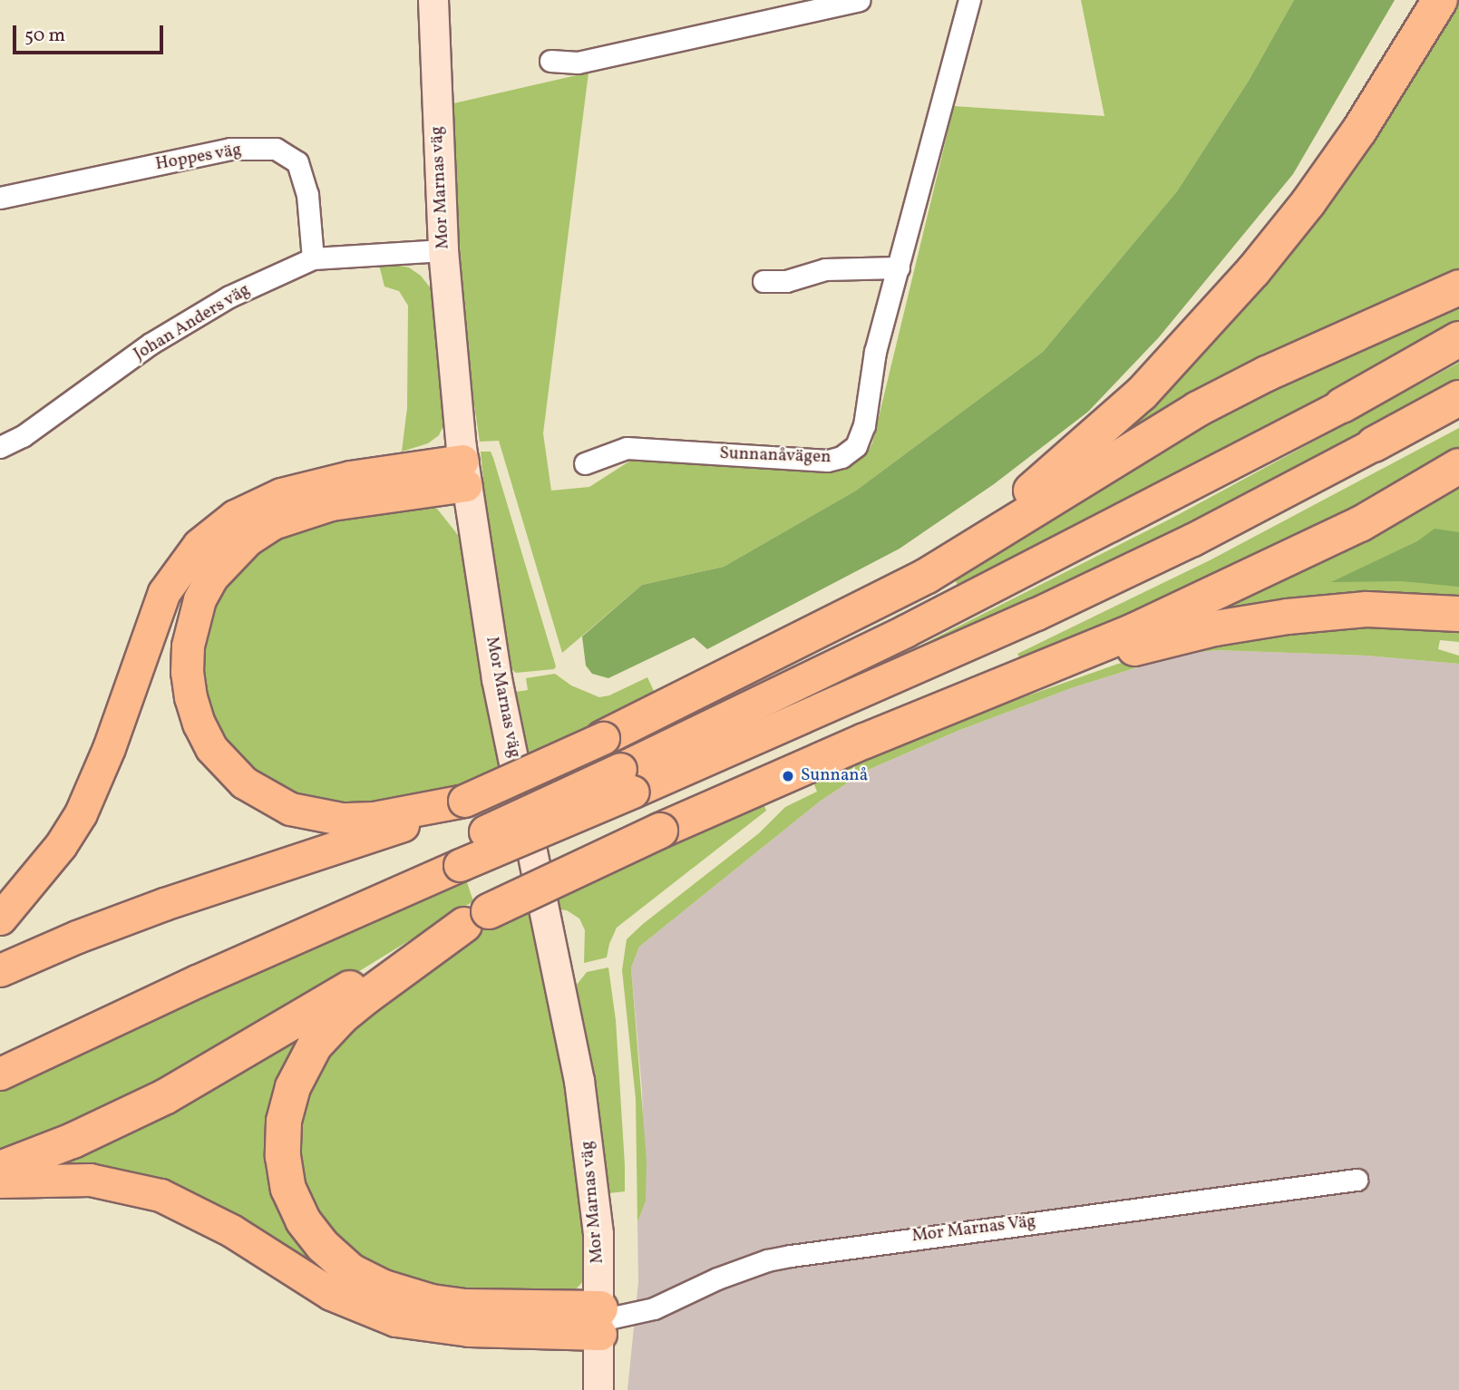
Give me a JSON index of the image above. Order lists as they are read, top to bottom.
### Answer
{
  "streets": {
    "street": [
      "Hoppes väg",
      "Mor Marnas väg",
      "Johan Anders väg",
      "Sunnanåvägen",
      "Mor Marnas Väg"
    ]
  },
  "crossings": [
    ["Hoppes väg", "Johan Anders väg"],
    ["Mor Marnas väg", "Johan Anders väg"],
    ["Mor Marnas väg", "Mor Marnas Väg"]
  ],
  "places": ["Sunnanå"],
  "scale_bar": "50 m"
}
